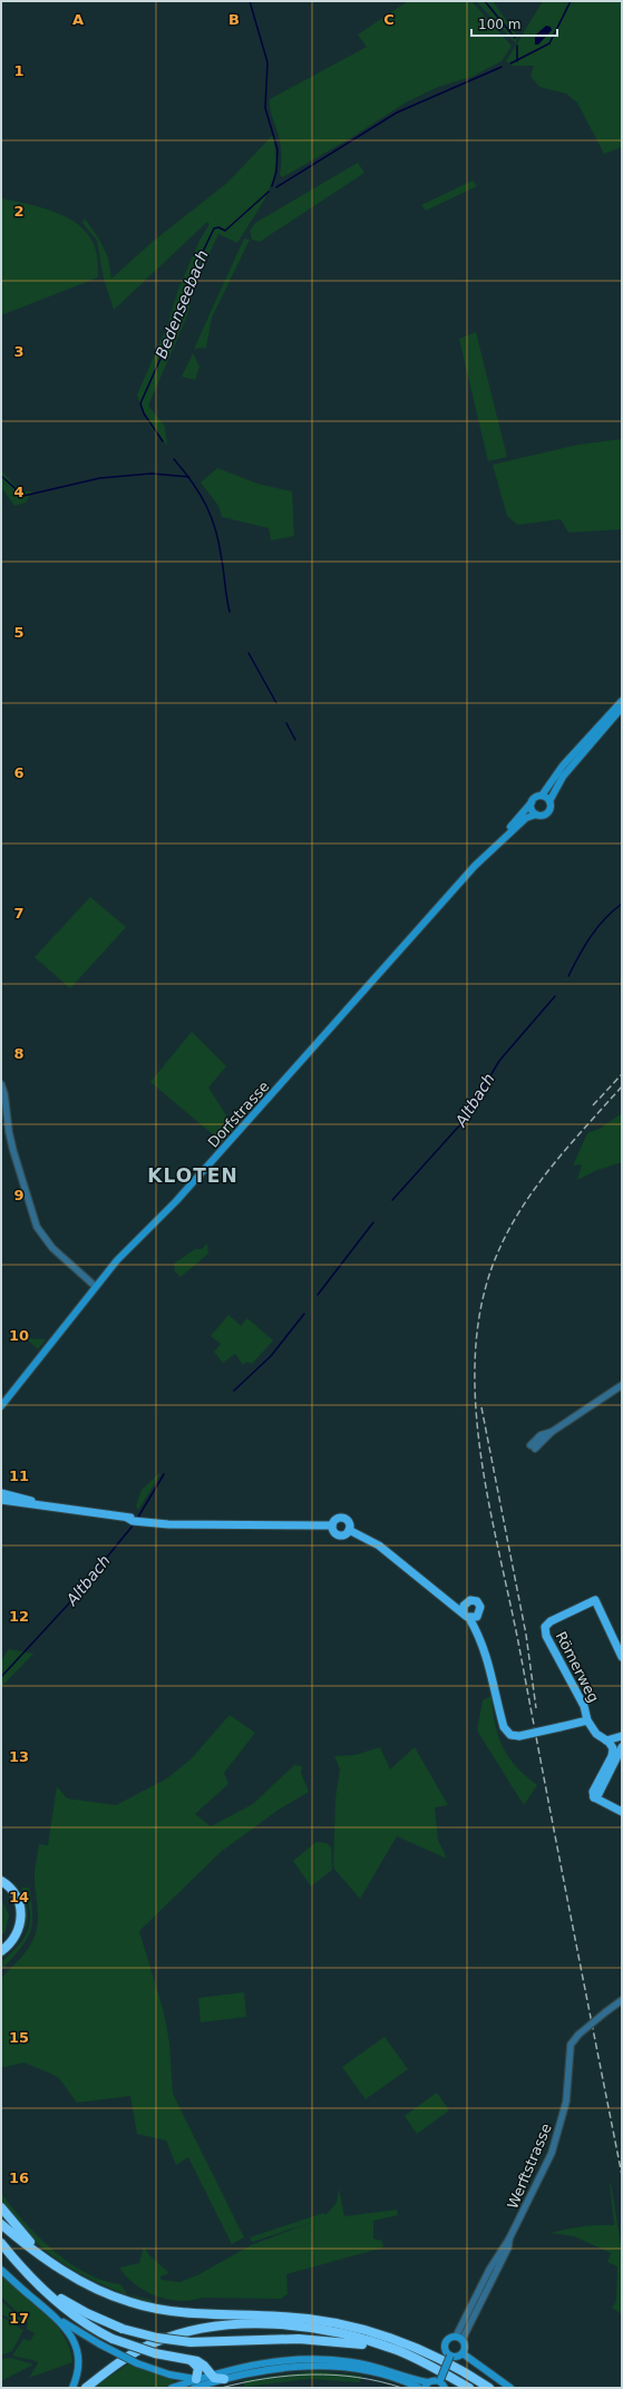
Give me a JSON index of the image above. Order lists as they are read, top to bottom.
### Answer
{
  "streets": {
    "main road": ["Dorfstrasse", "Römerweg"],
    "street": ["Werftstrasse"]
  },
  "districts": ["KLOTEN"],
  "water": ["Bedenseebach", "Altbach"],
  "scale_bar": "100 m",
  "grid": {
    "columns": ["A", "B", "C"],
    "rows": [
      "1",
      "2",
      "3",
      "4",
      "5",
      "6",
      "7",
      "8",
      "9",
      "10",
      "11",
      "12",
      "13",
      "14",
      "15",
      "16",
      "17"
    ]
  }
}
